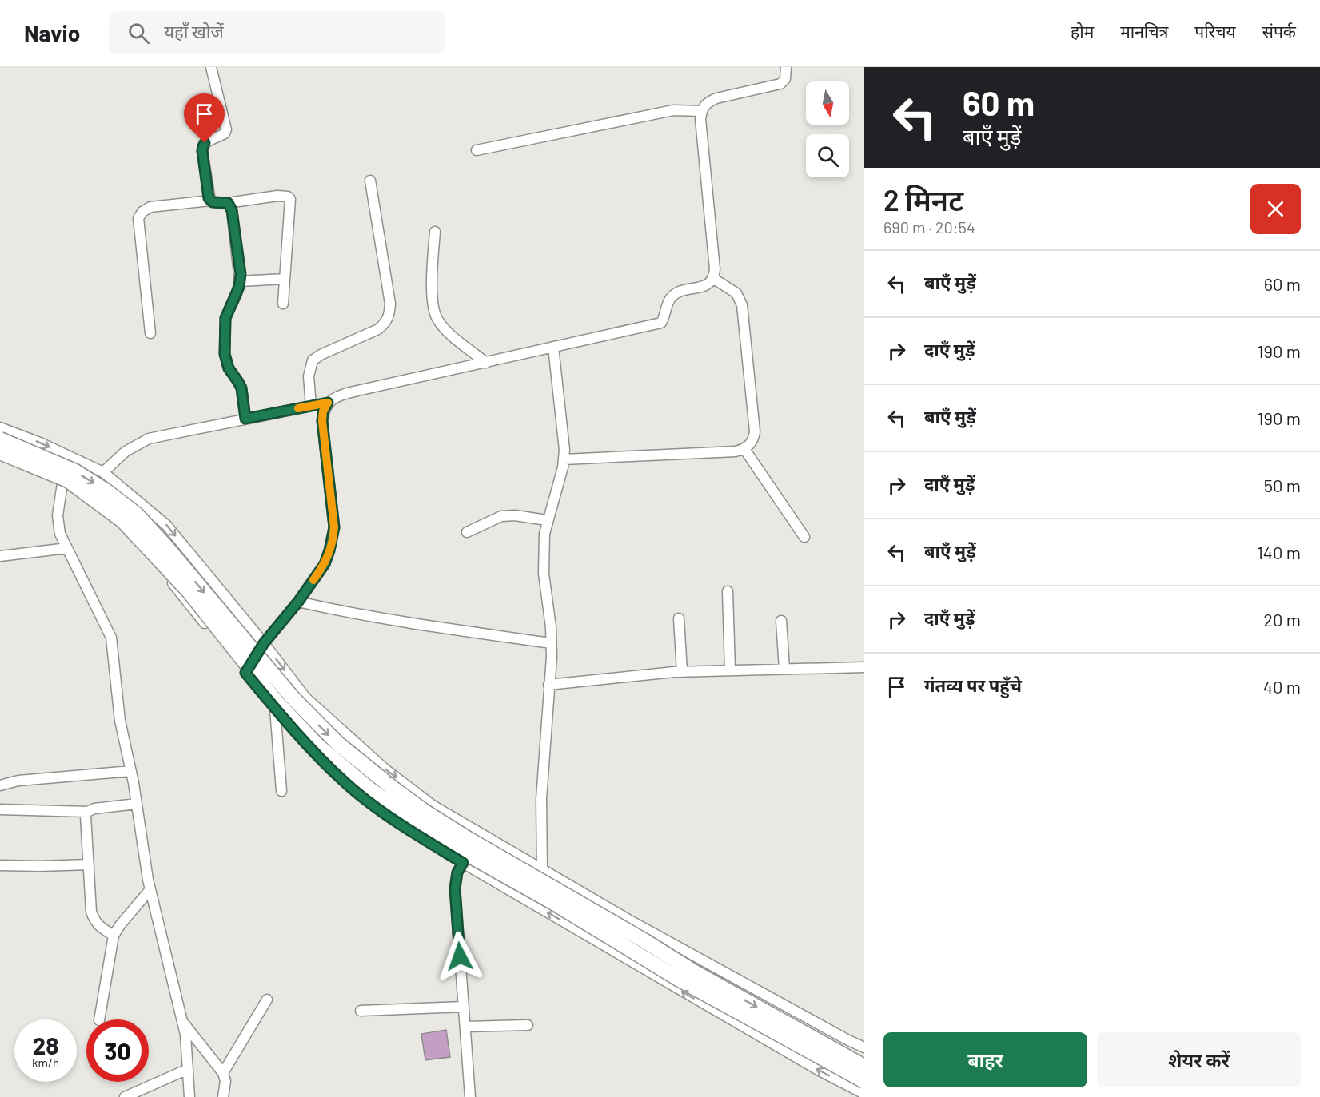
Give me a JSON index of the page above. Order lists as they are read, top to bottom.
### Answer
{
  "north": "bottom",
  "page": {
    "header": "Navio",
    "search": "यहाँ खोजें",
    "nav": [
      "होम",
      "मानचित्र",
      "परिचय",
      "संपर्क"
    ],
    "turn": ["60 m", "बाएँ मुड़ें"],
    "heading": ["2 मिनट", "690 m · 20:54"],
    "list": [
      {
        "name": "बाएँ मुड़ें",
        "value": "60 m"
      },
      {
        "name": "दाएँ मुड़ें",
        "value": "190 m"
      },
      {
        "name": "बाएँ मुड़ें",
        "value": "190 m"
      },
      {
        "name": "दाएँ मुड़ें",
        "value": "50 m"
      },
      {
        "name": "बाएँ मुड़ें",
        "value": "140 m"
      },
      {
        "name": "दाएँ मुड़ें",
        "value": "20 m"
      },
      {
        "name": "गंतव्य पर पहुँचे",
        "value": "40 m"
      }
    ],
    "speed": "28 km/h",
    "limit": "30",
    "buttons": ["बाहर", "शेयर करें"]
  }
}
